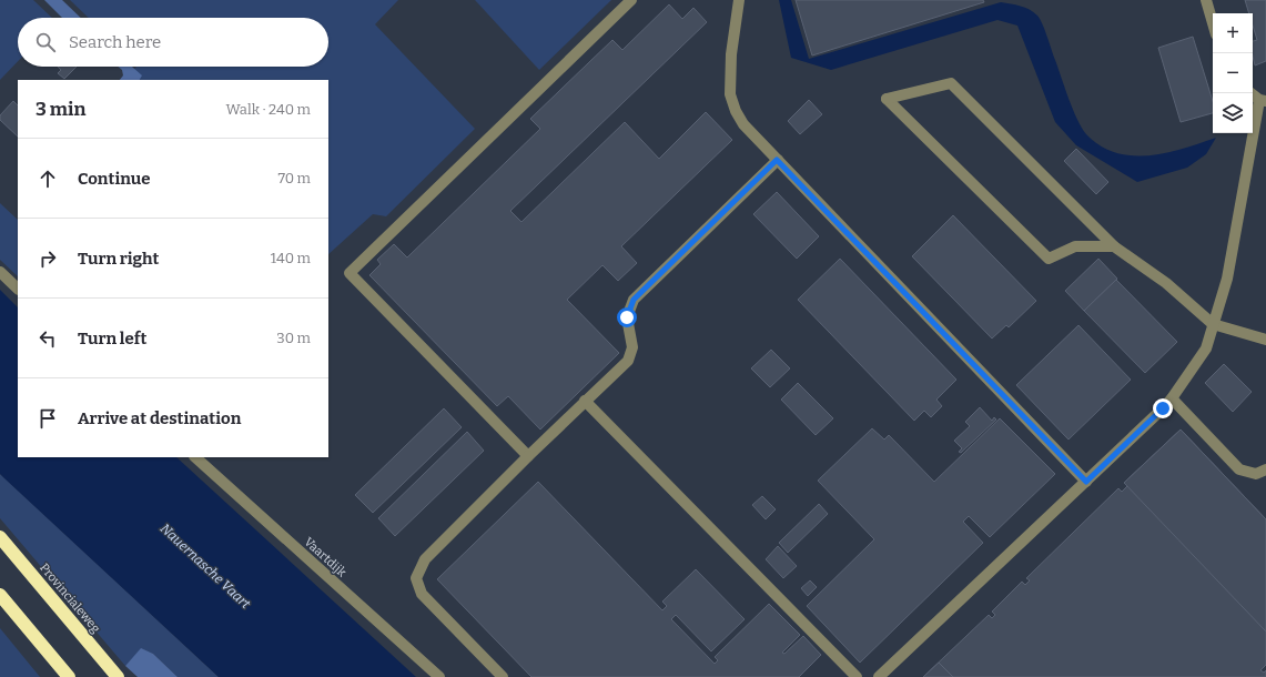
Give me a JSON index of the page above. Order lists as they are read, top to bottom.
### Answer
{
  "streets": {
    "highway": ["Provincialeweg"],
    "street": ["Vaartdijk"]
  },
  "water": ["Nauernasche Vaart"],
  "page": {
    "map_buttons": ["+", "−"],
    "search": "Search here",
    "heading": ["3 min", "Walk · 240 m"],
    "list": [
      ["Continue", "70 m"],
      ["Turn right", "140 m"],
      ["Turn left", "30 m"],
      "Arrive at destination"
    ]
  }
}
